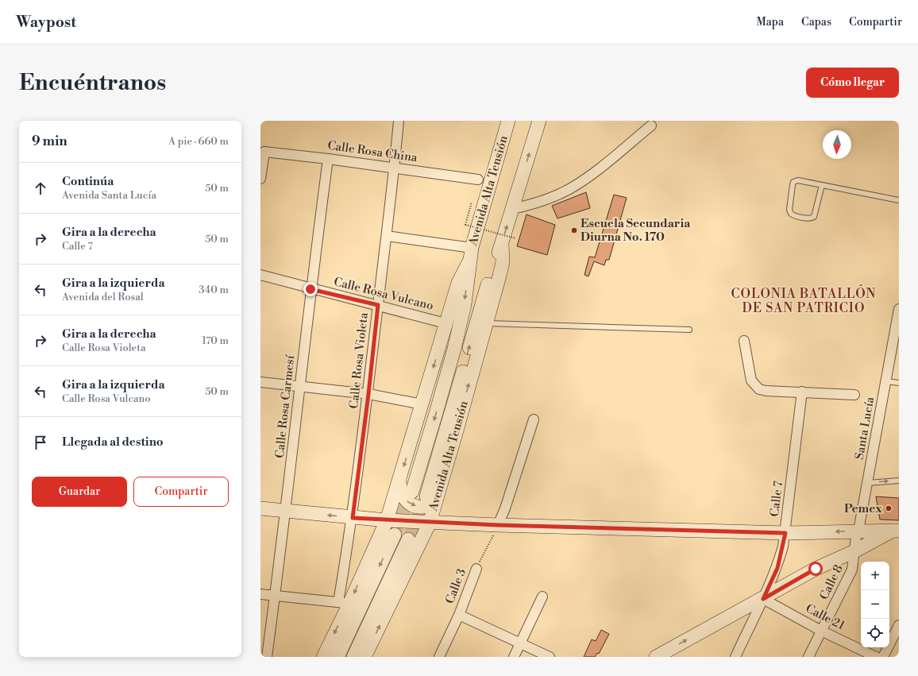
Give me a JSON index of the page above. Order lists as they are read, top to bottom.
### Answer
{
  "streets": {
    "street": [
      "Calle Rosa China",
      "Avenida Alta Tensión",
      "Calle Rosa Vulcano",
      "Calle Rosa Violeta",
      "Calle Rosa Carmesí",
      "Santa Lucía",
      "Calle 7",
      "Calle 8",
      "Calle 3",
      "Calle 21"
    ]
  },
  "crossings": [
    ["Calle Rosa China", "Calle Rosa Violeta"],
    ["Calle Rosa China", "Calle Rosa Carmesí"],
    ["Avenida Alta Tensión", "Calle Rosa Vulcano"],
    ["Avenida Alta Tensión", "Calle Rosa Violeta"],
    ["Calle Rosa Vulcano", "Calle Rosa Violeta"],
    ["Calle Rosa Vulcano", "Calle Rosa Carmesí"],
    ["Santa Lucía", "Calle 8"],
    ["Calle 7", "Calle 21"],
    ["Calle 8", "Calle 21"]
  ],
  "districts": ["COLONIA BATALLÓN DE SAN PATRICIO"],
  "places": ["Escuela Secundaria Diurna No. 170", "Pemex"],
  "north": "bottom",
  "page": {
    "header": "Waypost",
    "nav": ["Mapa", "Capas", "Compartir"],
    "buttons": [
      "Cómo llegar",
      ["Guardar", "Compartir"]
    ],
    "title": "Encuéntranos",
    "heading": ["9 min", "A pie · 660 m"],
    "list": [
      ["Continúa", "Avenida Santa Lucía", "50 m"],
      ["Gira a la derecha", "Calle 7", "50 m"],
      ["Gira a la izquierda", "Avenida del Rosal", "340 m"],
      ["Gira a la derecha", "Calle Rosa Violeta", "170 m"],
      ["Gira a la izquierda", "Calle Rosa Vulcano", "50 m"],
      "Llegada al destino"
    ],
    "map_buttons": ["+", "−"]
  }
}
